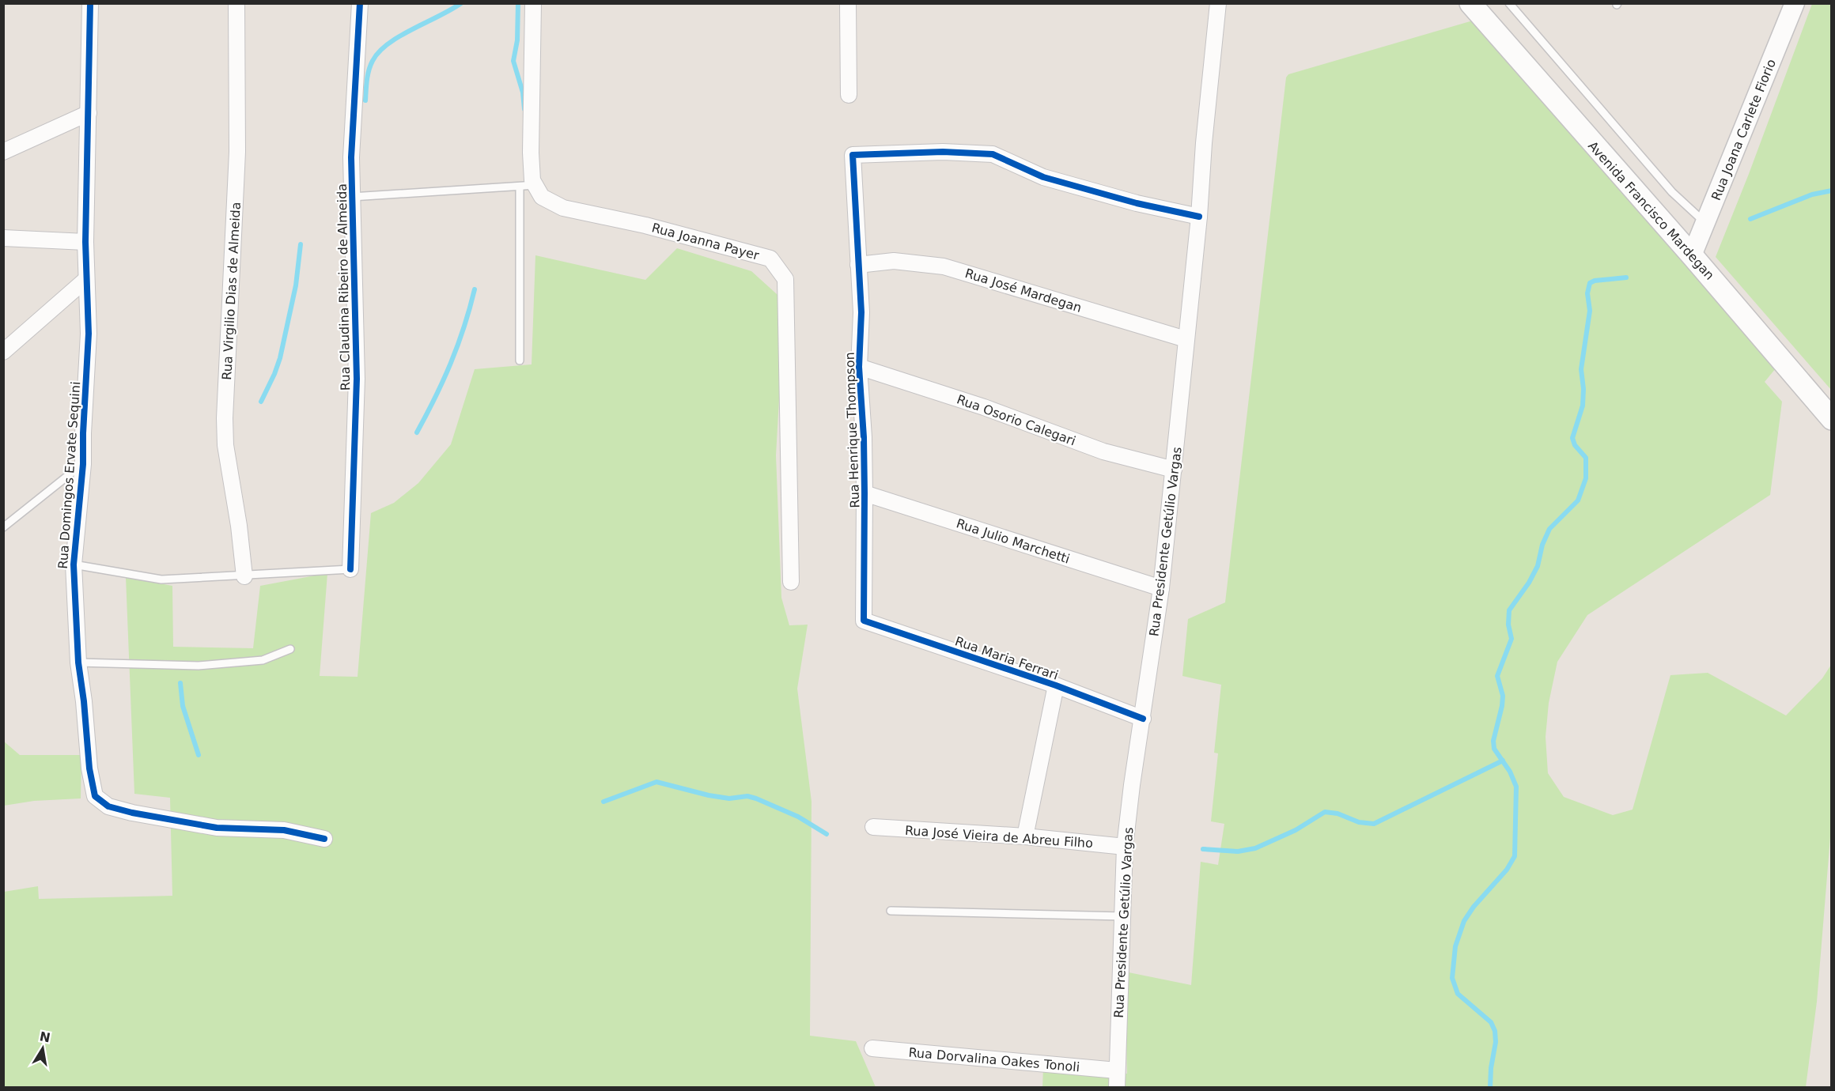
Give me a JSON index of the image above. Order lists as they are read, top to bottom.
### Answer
{
  "streets": {
    "main road": ["Avenida Francisco Mardegan"],
    "street": [
      "Rua Joana Carlete Fiorio",
      "Rua Joanna Payer",
      "Rua Claudina Ribeiro de Almeida",
      "Rua José Mardegan",
      "Rua Virgilio Dias de Almeida",
      "Rua Osorio Calegari",
      "Rua Henrique Thompson",
      "Rua Domingos Ervate Sequini",
      "Rua Julio Marchetti",
      "Rua Presidente Getúlio Vargas",
      "Rua Maria Ferrari",
      "Rua José Vieira de Abreu Filho",
      "Rua Dorvalina Oakes Tonoli"
    ]
  },
  "crossings": [
    ["Rua Joana Carlete Fiorio", "Avenida Francisco Mardegan"],
    ["Rua José Mardegan", "Rua Henrique Thompson"],
    ["Rua José Mardegan", "Rua Presidente Getúlio Vargas"],
    ["Rua Osorio Calegari", "Rua Henrique Thompson"],
    ["Rua Osorio Calegari", "Rua Presidente Getúlio Vargas"],
    ["Rua Henrique Thompson", "Rua Julio Marchetti"],
    ["Rua Henrique Thompson", "Rua Presidente Getúlio Vargas"],
    ["Rua Henrique Thompson", "Rua Maria Ferrari"],
    ["Rua Julio Marchetti", "Rua Presidente Getúlio Vargas"],
    ["Rua Presidente Getúlio Vargas", "Rua Maria Ferrari"],
    ["Rua Presidente Getúlio Vargas", "Rua José Vieira de Abreu Filho"],
    ["Rua Presidente Getúlio Vargas", "Rua Dorvalina Oakes Tonoli"]
  ],
  "north": "top"
}
